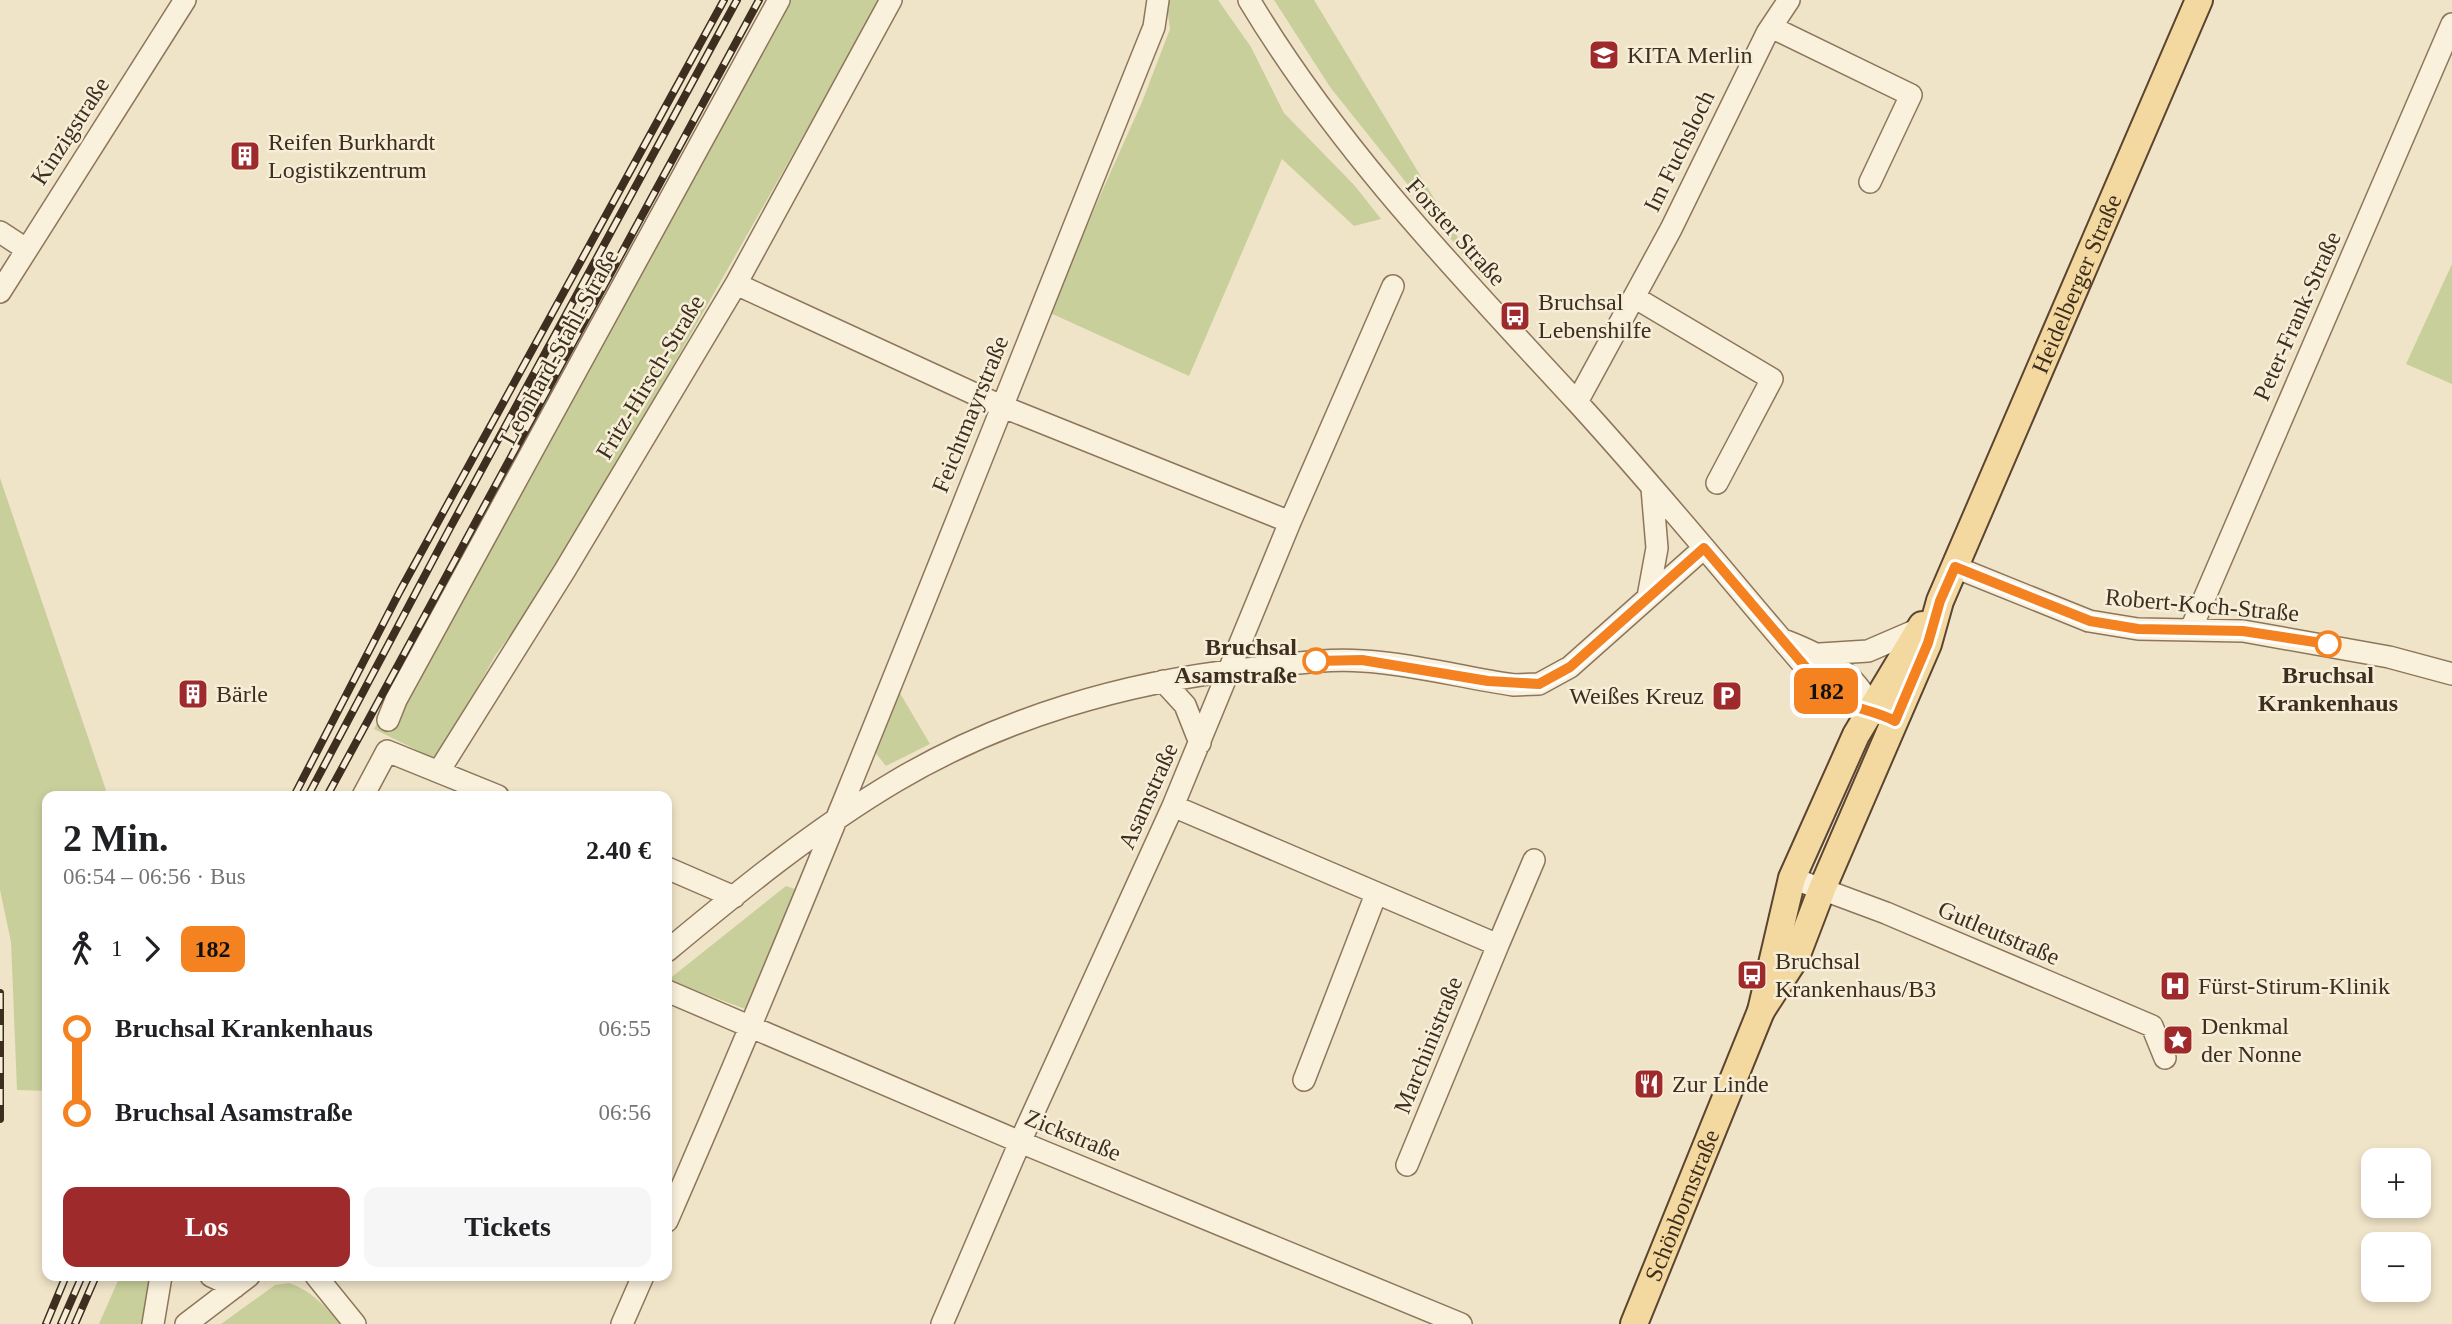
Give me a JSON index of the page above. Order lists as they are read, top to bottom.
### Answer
{
  "streets": {
    "main road": ["Heidelberger Straße", "Schönbornstraße"],
    "street": [
      "Kinzigstraße",
      "Im Fuchsloch",
      "Forster Straße",
      "Peter-Frank-Straße",
      "Leonhard-Stahl-Straße",
      "Fritz-Hirsch-Straße",
      "Feichtmayrstraße",
      "Robert-Koch-Straße",
      "Asamstraße",
      "Gutleutstraße",
      "Marchinistraße",
      "Zickstraße"
    ]
  },
  "crossings": [
    ["Im Fuchsloch", "Forster Straße"],
    ["Forster Straße", "Schönbornstraße"],
    ["Heidelberger Straße", "Robert-Koch-Straße"],
    ["Peter-Frank-Straße", "Robert-Koch-Straße"],
    ["Feichtmayrstraße", "Zickstraße"],
    ["Asamstraße", "Zickstraße"],
    ["Gutleutstraße", "Schönbornstraße"]
  ],
  "places": {
    "school or university": ["KITA Merlin"],
    "building": ["Reifen Burkhardt Logistikzentrum", "Bärle"],
    "bus stop": ["Bruchsal Lebenshilfe", "Bruchsal Krankenhaus/B3"],
    "other": ["Bruchsal Krankenhaus", "Bruchsal Asamstraße"],
    "parking": ["Weißes Kreuz"],
    "hospital": ["Fürst-Stirum-Klinik"],
    "place": ["Denkmal der Nonne"],
    "restaurant": ["Zur Linde"]
  },
  "lines": ["bus line 182"],
  "page": {
    "on_map": "182",
    "heading": ["2 Min.", "06:54 – 06:56 · Bus", "2.40 €"],
    "legs": ["1", "182"],
    "list": [
      {
        "name": "Bruchsal Krankenhaus",
        "value": "06:55"
      },
      {
        "name": "Bruchsal Asamstraße",
        "value": "06:56"
      }
    ],
    "map_buttons": ["+", "−"],
    "buttons": ["Los", "Tickets"]
  }
}
